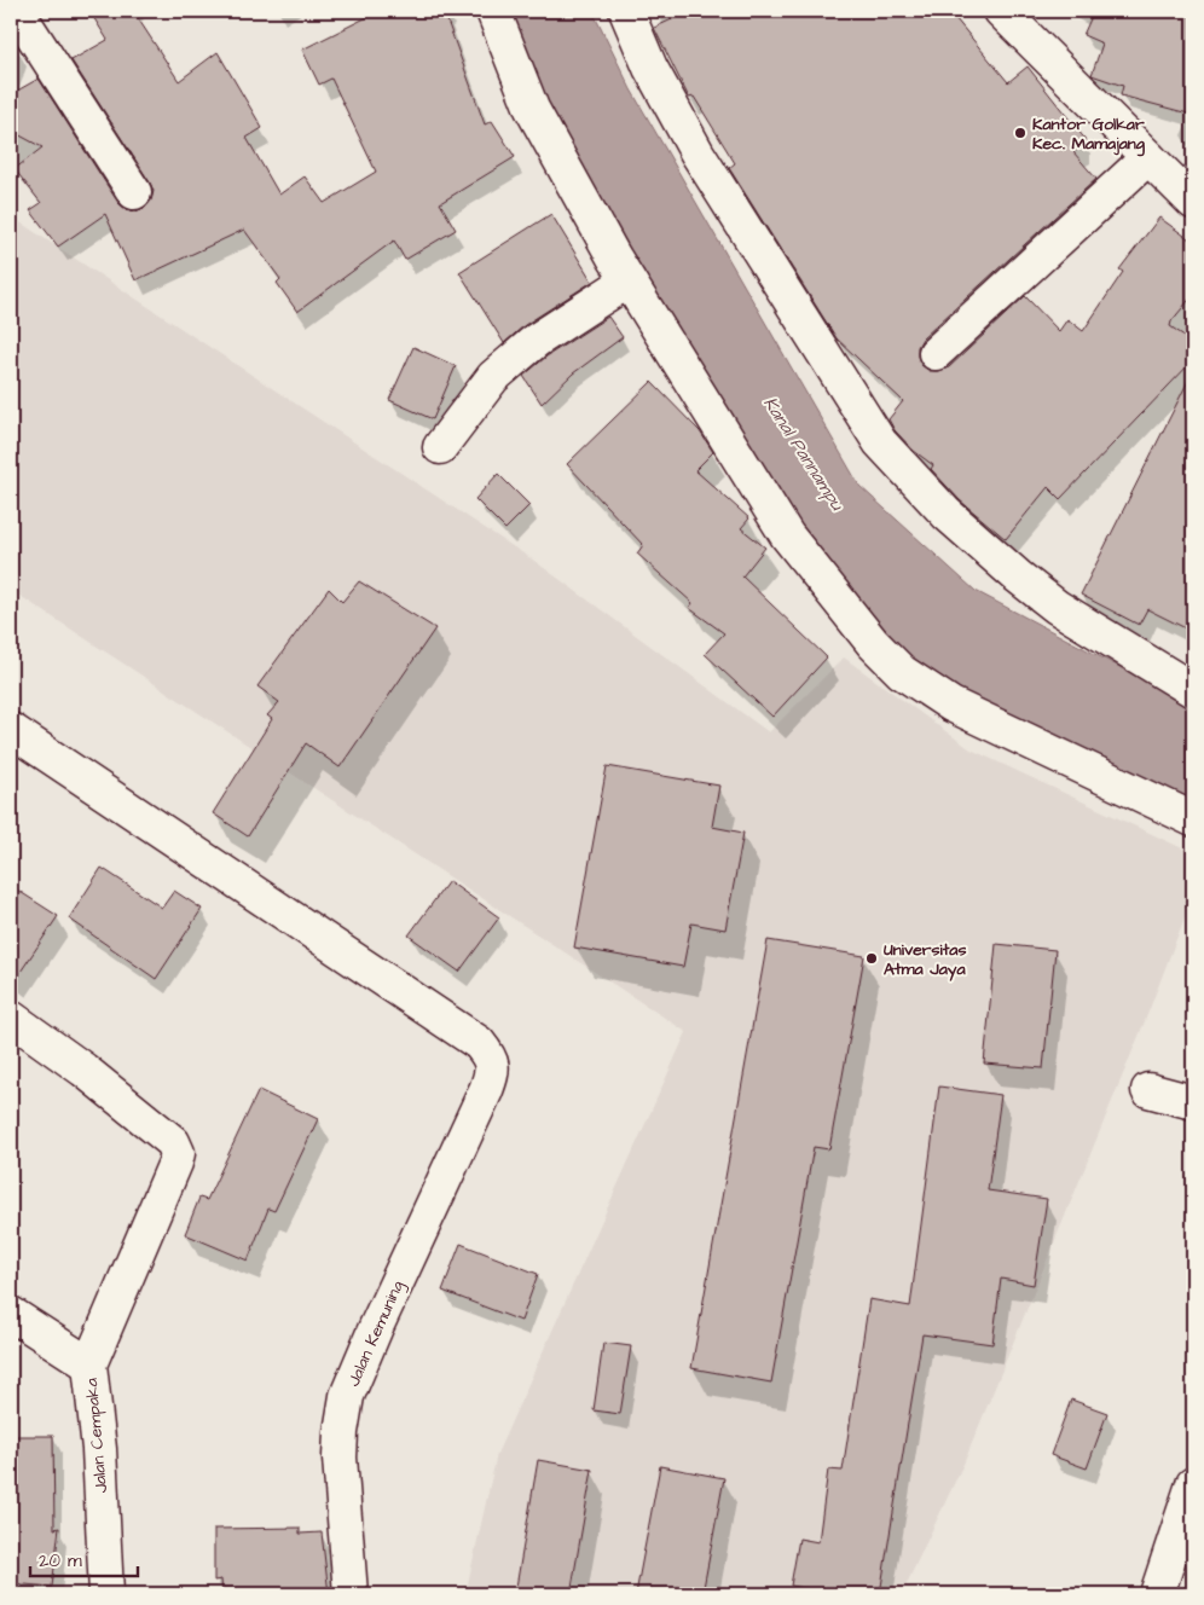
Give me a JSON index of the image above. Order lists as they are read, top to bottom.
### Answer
{
  "streets": {
    "street": ["Jalan Kemuning", "Jalan Cempaka"]
  },
  "water": ["Kanal Pannampu"],
  "places": ["Kantor Golkar Kec. Mamajang", "Universitas Atma Jaya"],
  "scale_bar": "20 m"
}
